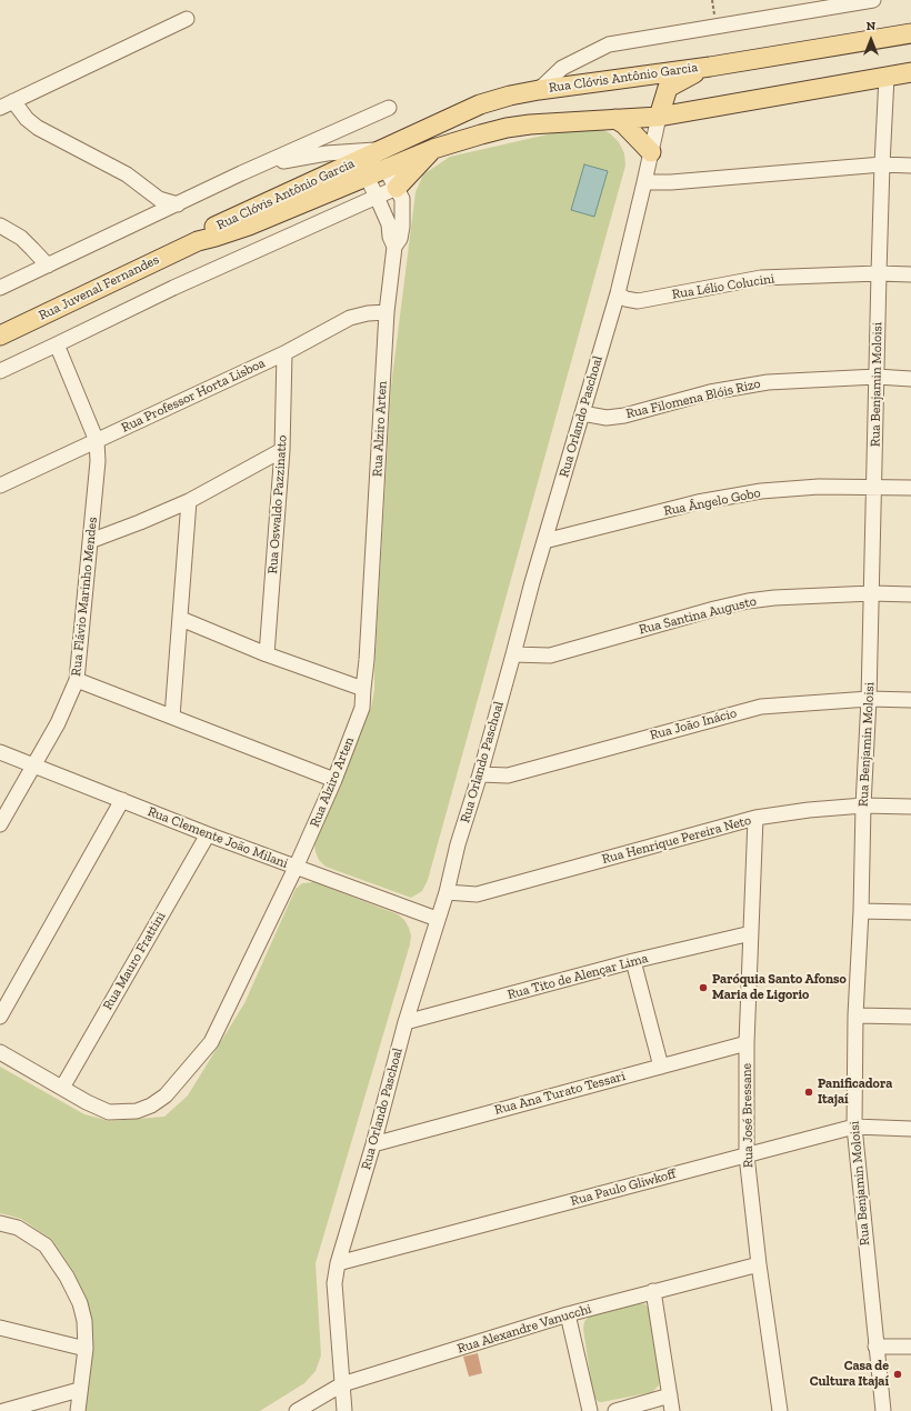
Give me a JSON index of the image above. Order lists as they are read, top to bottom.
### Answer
{
  "streets": {
    "main road": ["Rua Clóvis Antônio Garcia", "Rua Juvenal Fernandes"],
    "street": [
      "Rua Lélio Colucini",
      "Rua Benjamin Moloisi",
      "Rua Professor Horta Lisboa",
      "Rua Filomena Blóis Rizo",
      "Rua Orlando Paschoal",
      "Rua Alziro Arten",
      "Rua Ângelo Gobo",
      "Rua Oswaldo Pazzinatto",
      "Rua Flávio Marinho Mendes",
      "Rua Santina Augusto",
      "Rua João Inácio",
      "Rua Clemente João Milani",
      "Rua Henrique Pereira Neto",
      "Rua Mauro Frattini",
      "Rua Tito de Alençar Lima",
      "Rua Ana Turato Tessari",
      "Rua José Bressane",
      "Rua Paulo Gliwkoff",
      "Rua Alexandre Vanucchi"
    ]
  },
  "crossings": [
    ["Rua Clóvis Antônio Garcia", "Rua Juvenal Fernandes"],
    ["Rua Clóvis Antônio Garcia", "Rua Benjamin Moloisi"],
    ["Rua Clóvis Antônio Garcia", "Rua Orlando Paschoal"],
    ["Rua Clóvis Antônio Garcia", "Rua Alziro Arten"],
    ["Rua Lélio Colucini", "Rua Benjamin Moloisi"],
    ["Rua Lélio Colucini", "Rua Orlando Paschoal"],
    ["Rua Benjamin Moloisi", "Rua Filomena Blóis Rizo"],
    ["Rua Benjamin Moloisi", "Rua Ângelo Gobo"],
    ["Rua Benjamin Moloisi", "Rua Santina Augusto"],
    ["Rua Benjamin Moloisi", "Rua João Inácio"],
    ["Rua Benjamin Moloisi", "Rua Henrique Pereira Neto"],
    ["Rua Benjamin Moloisi", "Rua Paulo Gliwkoff"],
    ["Rua Professor Horta Lisboa", "Rua Alziro Arten"],
    ["Rua Professor Horta Lisboa", "Rua Oswaldo Pazzinatto"],
    ["Rua Professor Horta Lisboa", "Rua Flávio Marinho Mendes"],
    ["Rua Filomena Blóis Rizo", "Rua Orlando Paschoal"],
    ["Rua Orlando Paschoal", "Rua Ângelo Gobo"],
    ["Rua Orlando Paschoal", "Rua Santina Augusto"],
    ["Rua Orlando Paschoal", "Rua João Inácio"],
    ["Rua Orlando Paschoal", "Rua Clemente João Milani"],
    ["Rua Orlando Paschoal", "Rua Henrique Pereira Neto"],
    ["Rua Orlando Paschoal", "Rua Tito de Alençar Lima"],
    ["Rua Orlando Paschoal", "Rua Ana Turato Tessari"],
    ["Rua Orlando Paschoal", "Rua Paulo Gliwkoff"],
    ["Rua Orlando Paschoal", "Rua Alexandre Vanucchi"],
    ["Rua Alziro Arten", "Rua Clemente João Milani"],
    ["Rua Alziro Arten", "Rua Mauro Frattini"],
    ["Rua Flávio Marinho Mendes", "Rua Clemente João Milani"],
    ["Rua Clemente João Milani", "Rua Mauro Frattini"],
    ["Rua Henrique Pereira Neto", "Rua José Bressane"],
    ["Rua Tito de Alençar Lima", "Rua José Bressane"],
    ["Rua Ana Turato Tessari", "Rua José Bressane"],
    ["Rua José Bressane", "Rua Paulo Gliwkoff"],
    ["Rua José Bressane", "Rua Alexandre Vanucchi"]
  ],
  "places": ["Paróquia Santo Afonso Maria de Ligorio", "Panificadora Itajaí", "Casa de Cultura Itajaí"],
  "north": "top"
}
